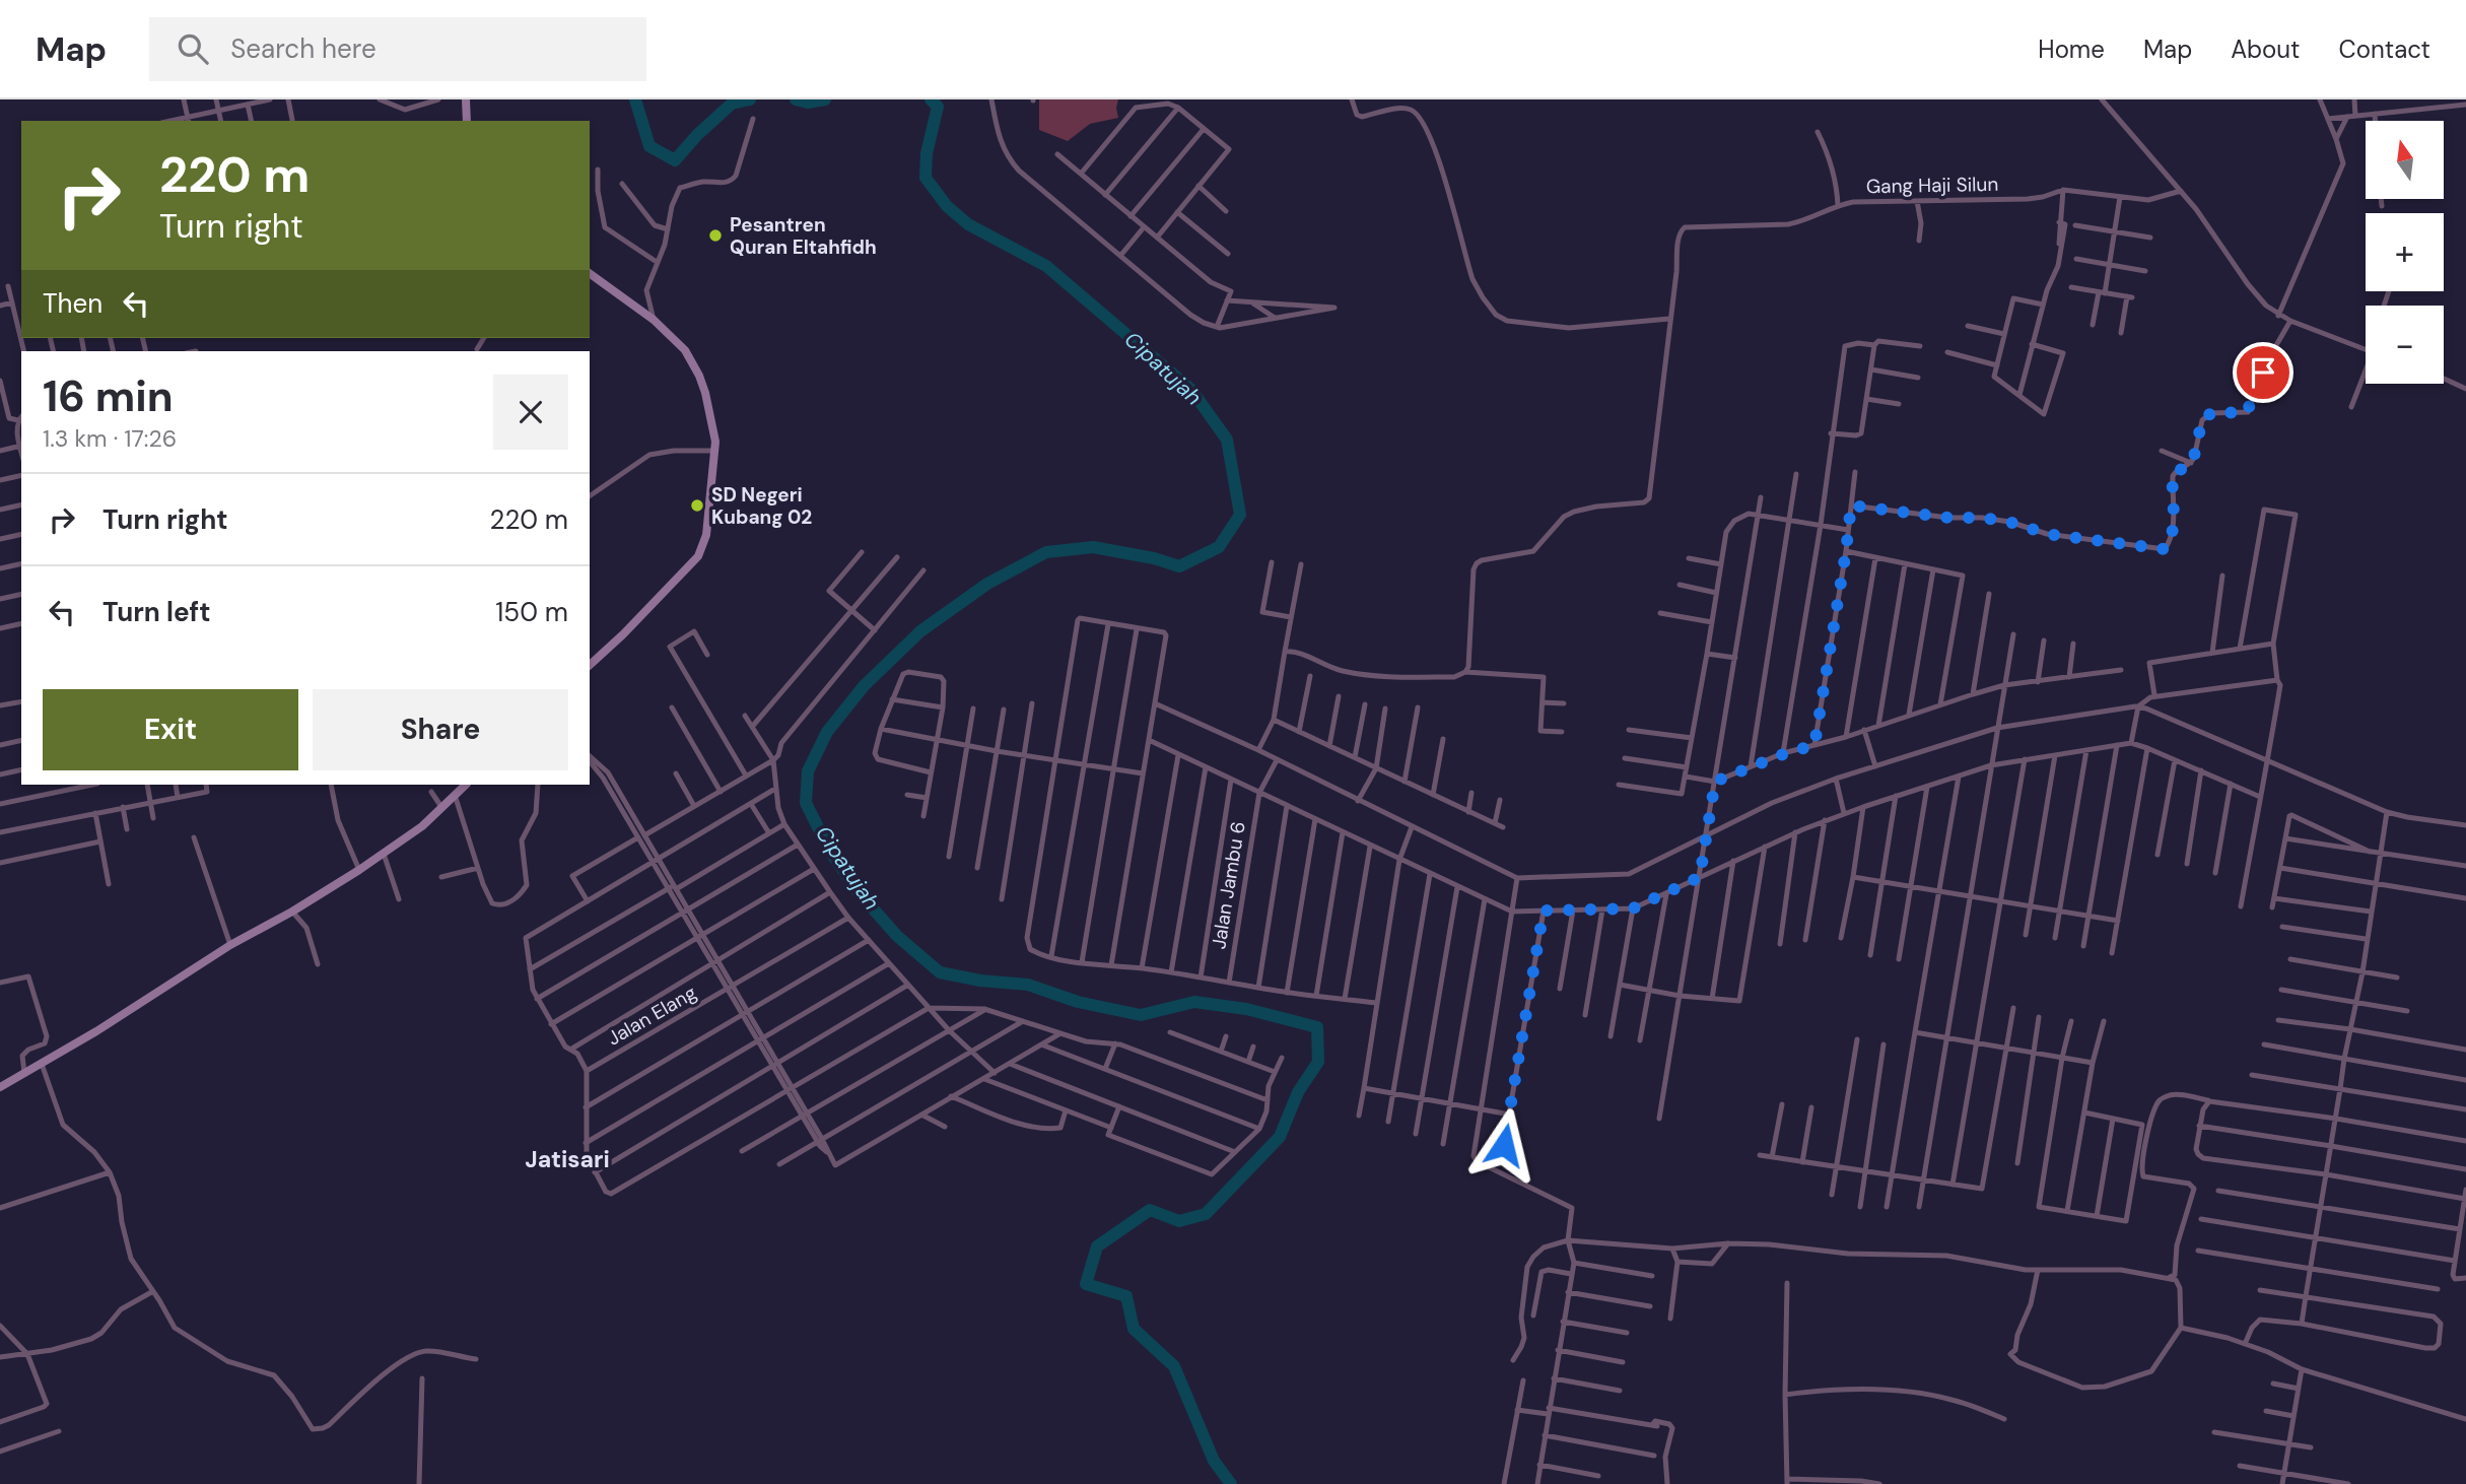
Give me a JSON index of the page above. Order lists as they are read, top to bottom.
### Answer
{
  "streets": {
    "street": ["Gang Haji Silun", "Jalan Jambu 6", "Jalan Elang"]
  },
  "districts": ["Jatisari"],
  "water": ["Cipatujah"],
  "places": ["Pesantren Quran Eltahfidh", "SD Negeri Kubang 02"],
  "north": "top",
  "page": {
    "header": "Map",
    "search": "Search here",
    "nav": [
      "Home",
      "Map",
      "About",
      "Contact"
    ],
    "map_buttons": ["+", "−"],
    "turn": ["220 m", "Turn right"],
    "then": "Then",
    "heading": ["16 min", "1.3 km · 17:26"],
    "list": [
      {
        "name": "Turn right",
        "value": "220 m"
      },
      {
        "name": "Turn left",
        "value": "150 m"
      }
    ],
    "buttons": ["Exit", "Share"]
  }
}
